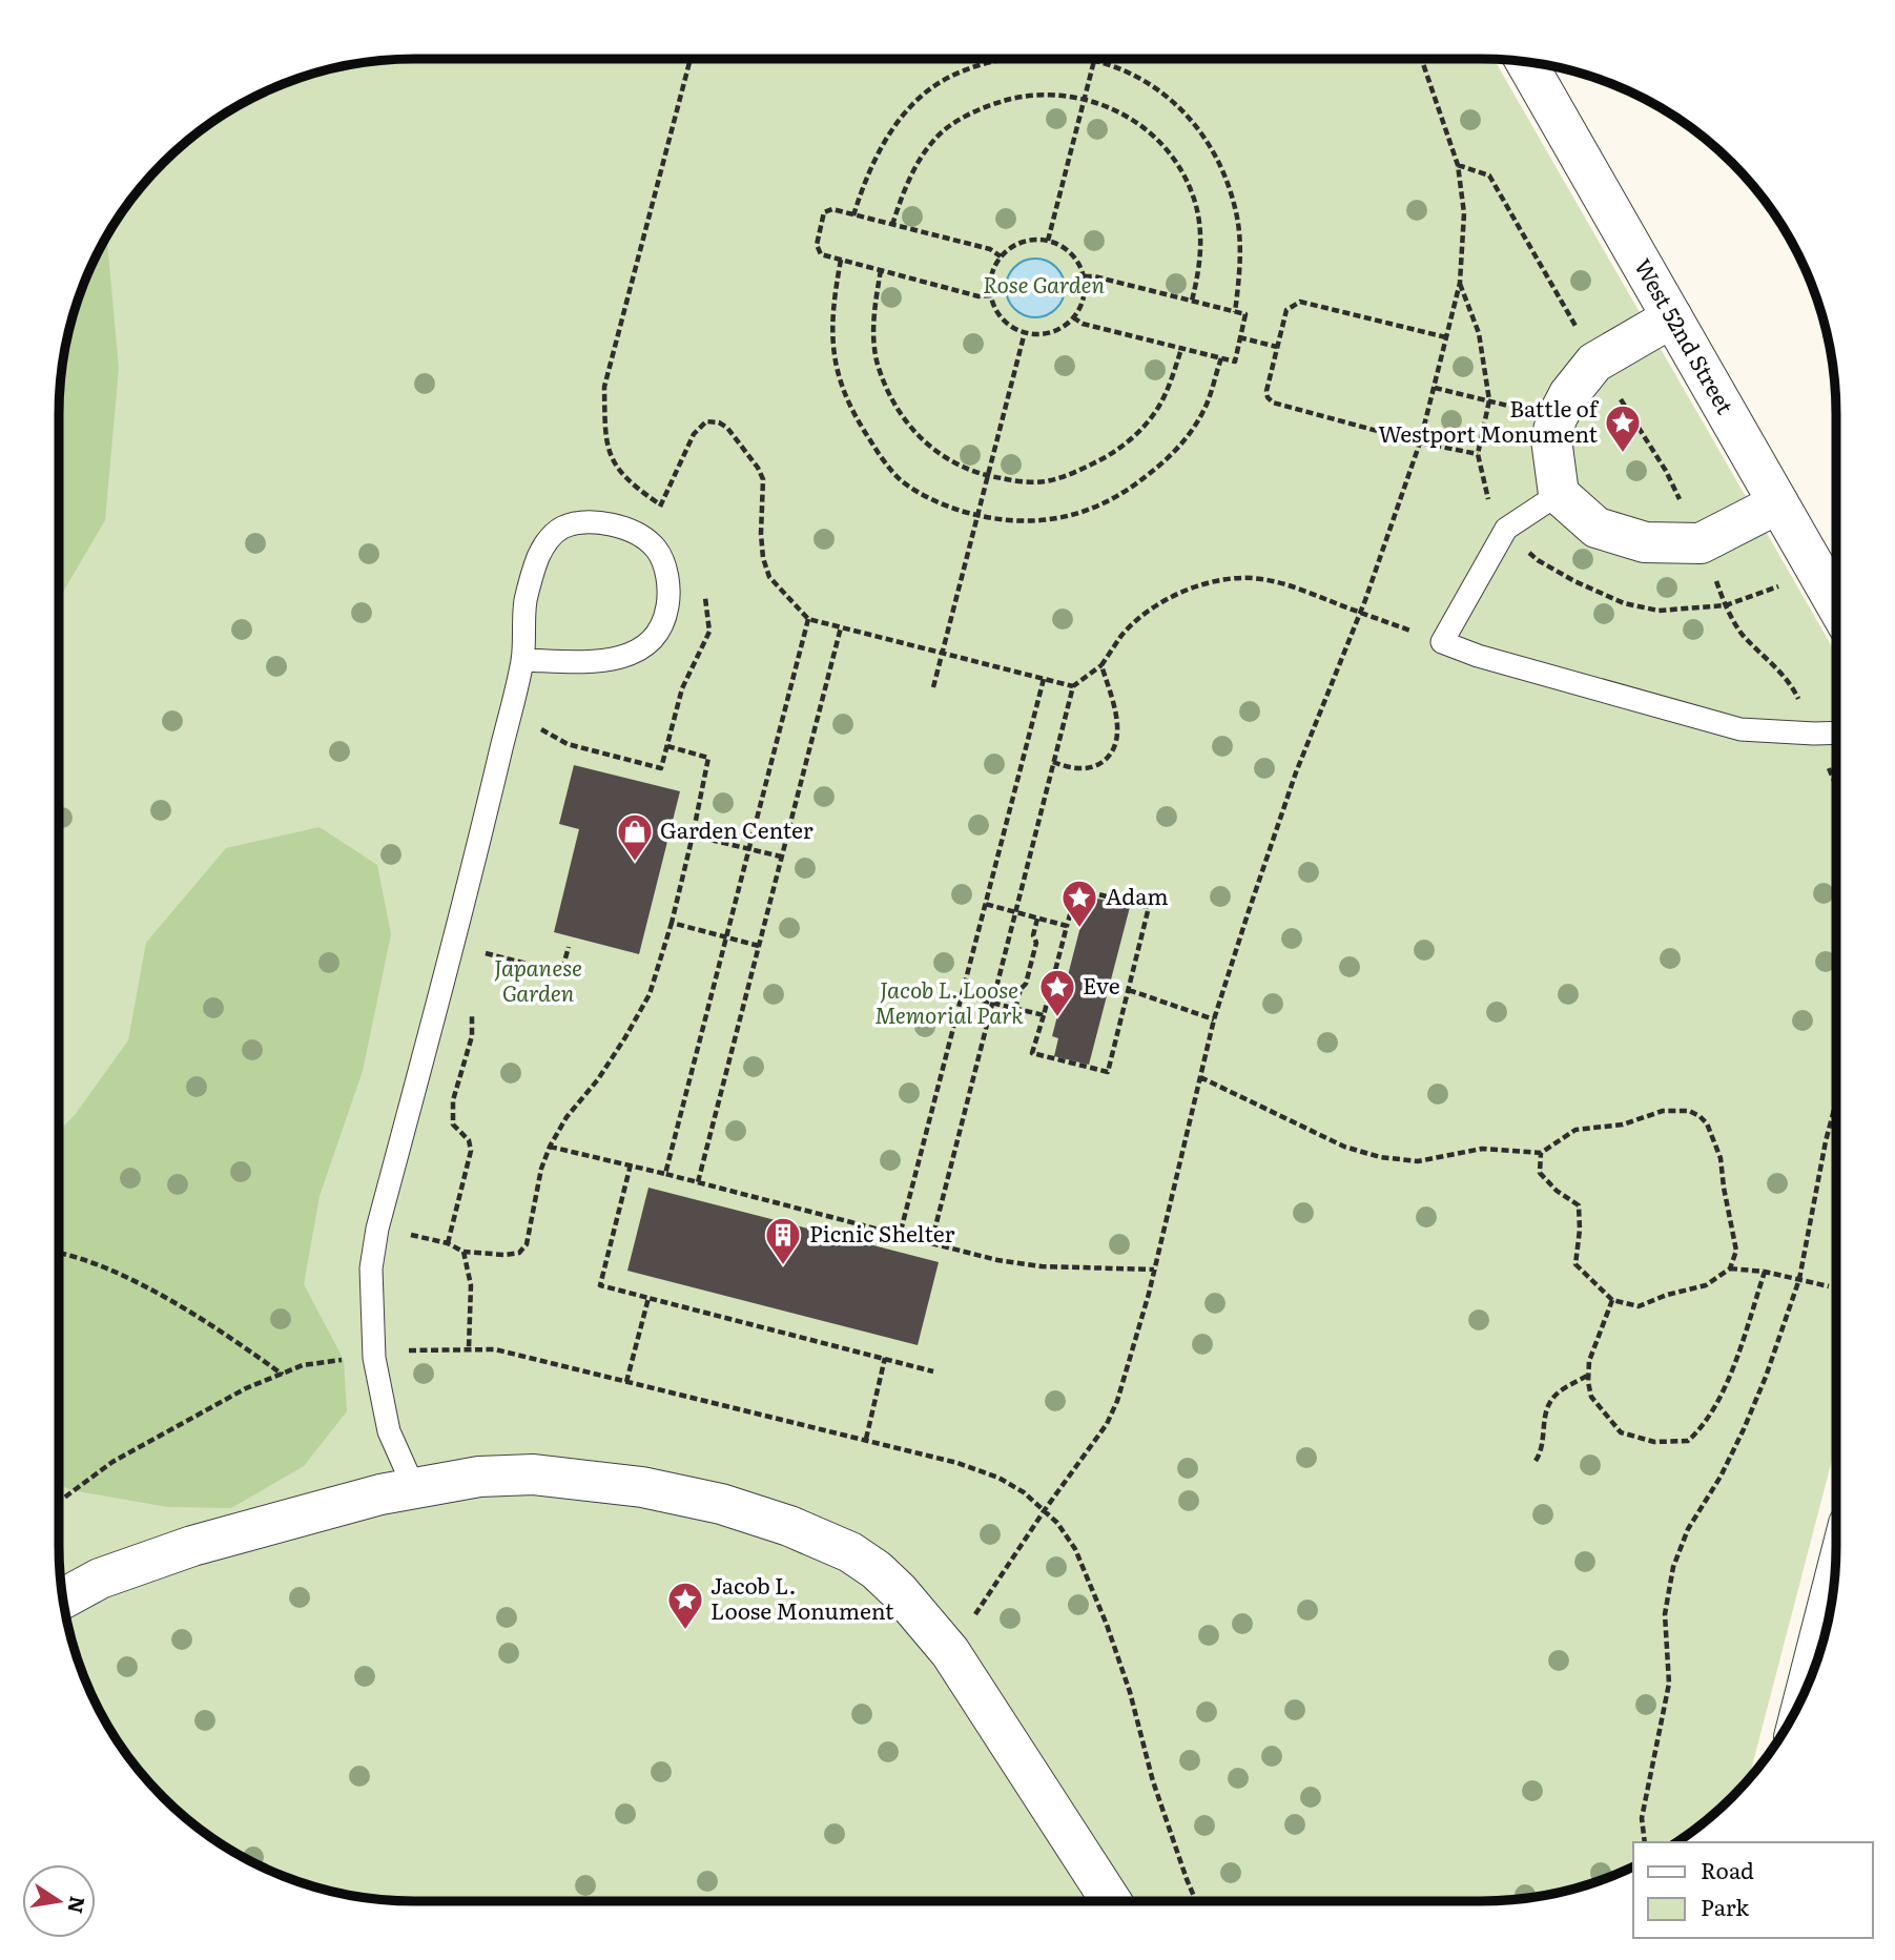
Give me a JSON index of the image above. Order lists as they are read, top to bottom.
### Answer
{
  "streets": {
    "street": ["West 52nd Street"]
  },
  "parks": ["Rose Garden", "Japanese Garden", "Jacob L. Loose Memorial Park"],
  "places": {
    "place": [
      "Battle of Westport Monument",
      "Adam",
      "Eve",
      "Jacob L. Loose Monument"
    ],
    "shop": ["Garden Center"],
    "building": ["Picnic Shelter"]
  },
  "legend": ["Road", "Park"],
  "north": "right"
}
